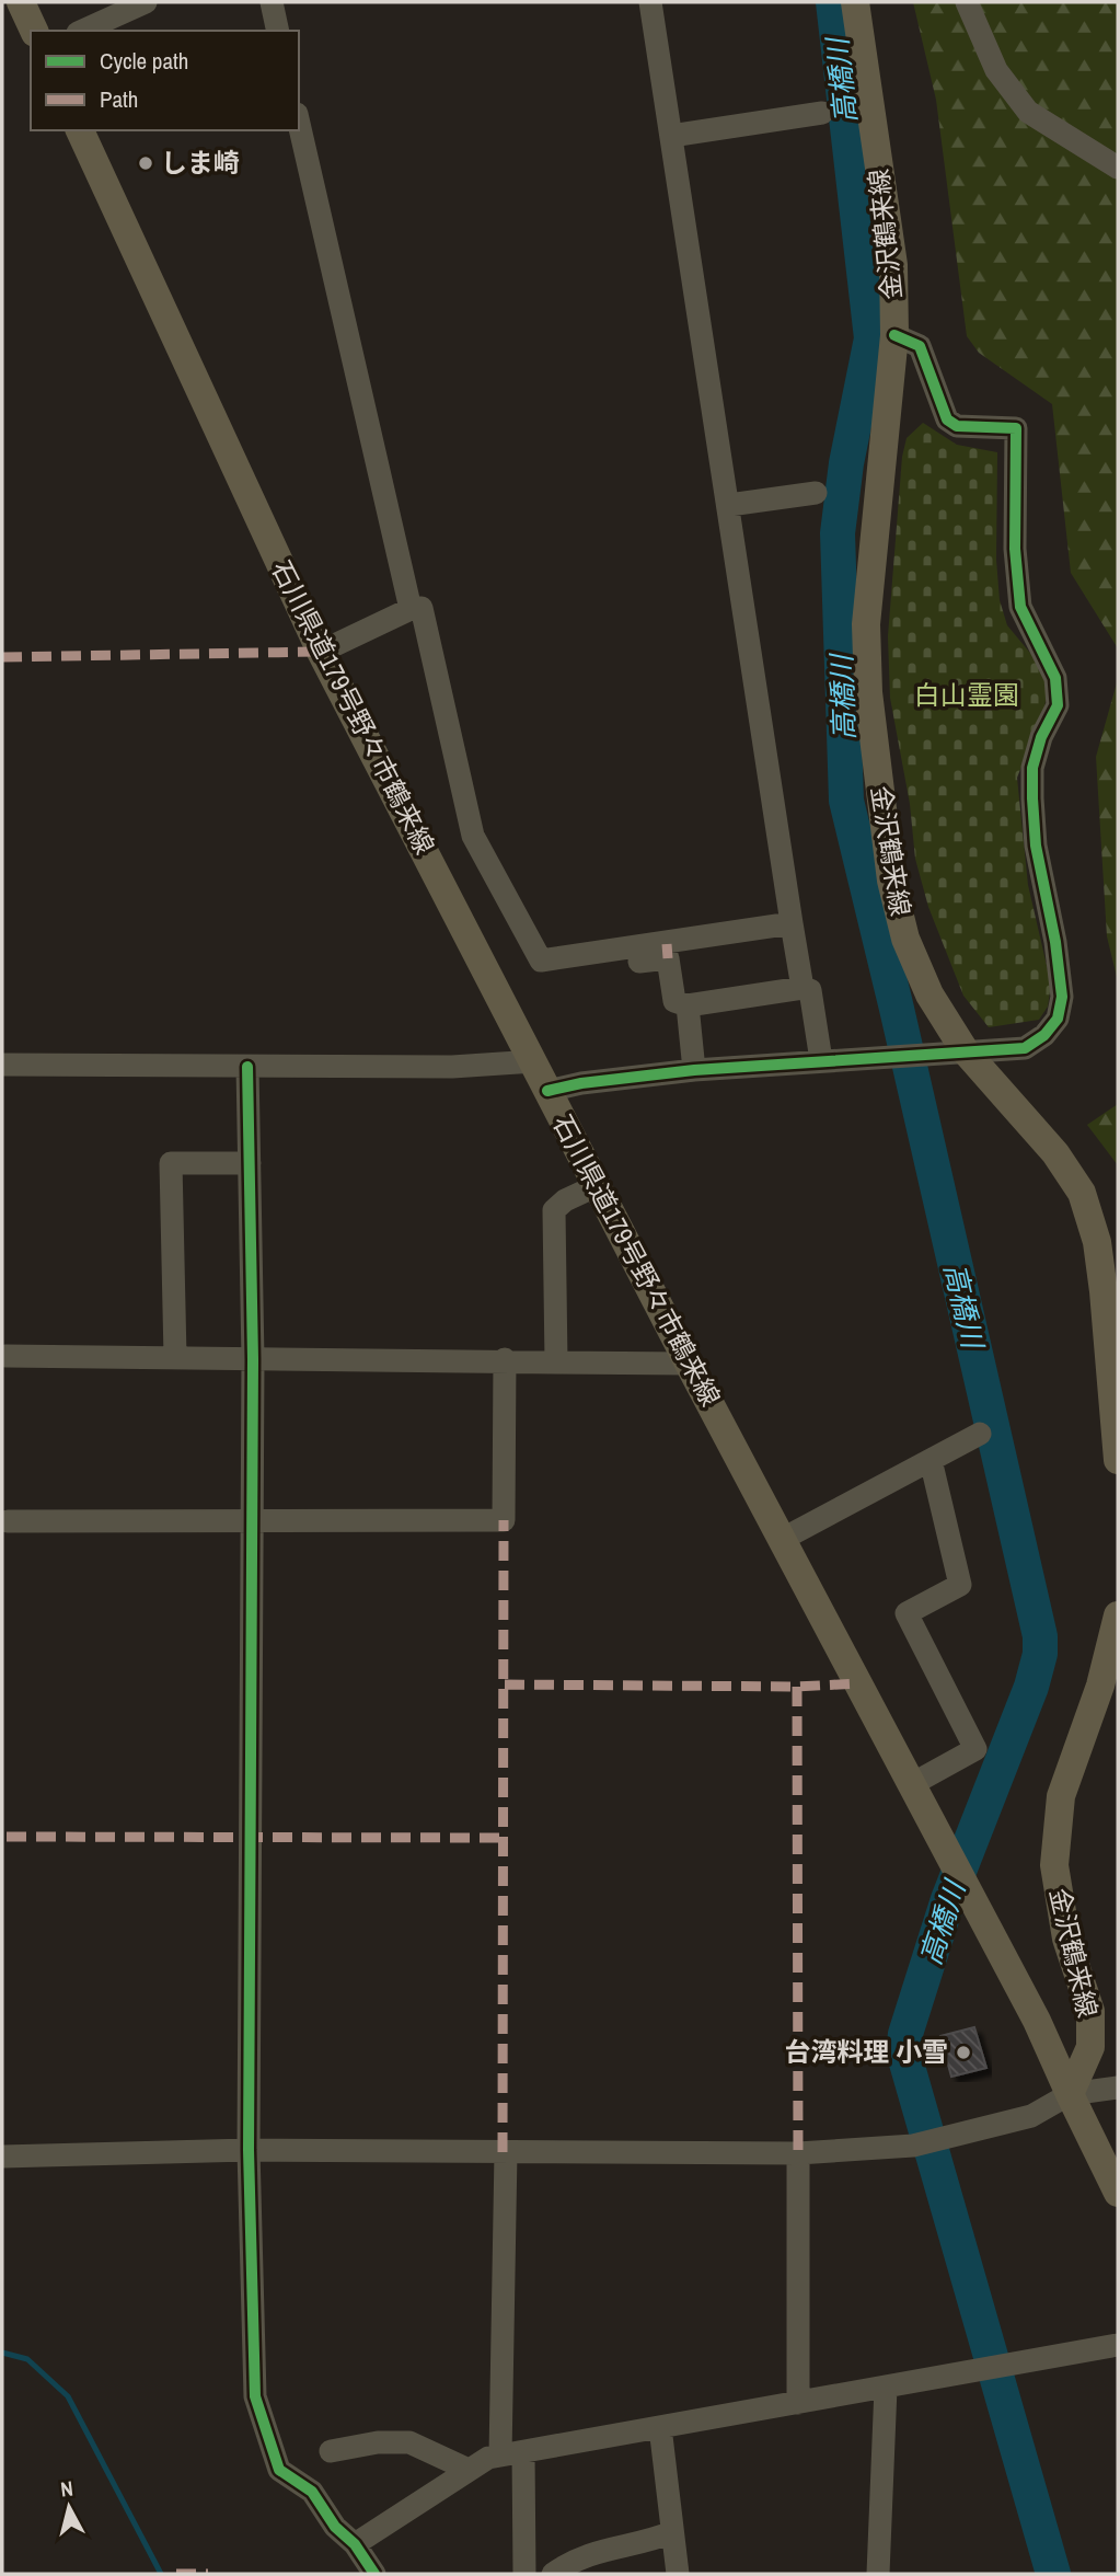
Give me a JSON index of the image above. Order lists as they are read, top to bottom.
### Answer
{
  "streets": {
    "main road": ["金沢鶴来線", "石川県道179号野々市鶴来線"]
  },
  "crossings": [
    ["金沢鶴来線", "石川県道179号野々市鶴来線"]
  ],
  "water": ["高橋川"],
  "parks": ["白山霊園"],
  "places": ["しま崎", "台湾料理 小雪"],
  "legend": ["Cycle path", "Path"],
  "north": "top"
}
